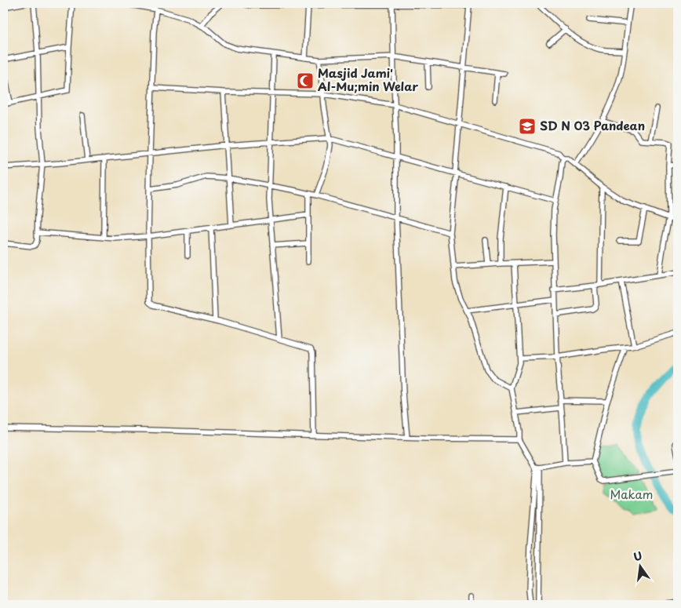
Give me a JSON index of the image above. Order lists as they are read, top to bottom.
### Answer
{
  "parks": ["Makam"],
  "places": {
    "mosque": ["Masjid Jami' Al-Mu;min Welar"],
    "school or university": ["SD N 03 Pandean"]
  },
  "north": "top"
}
